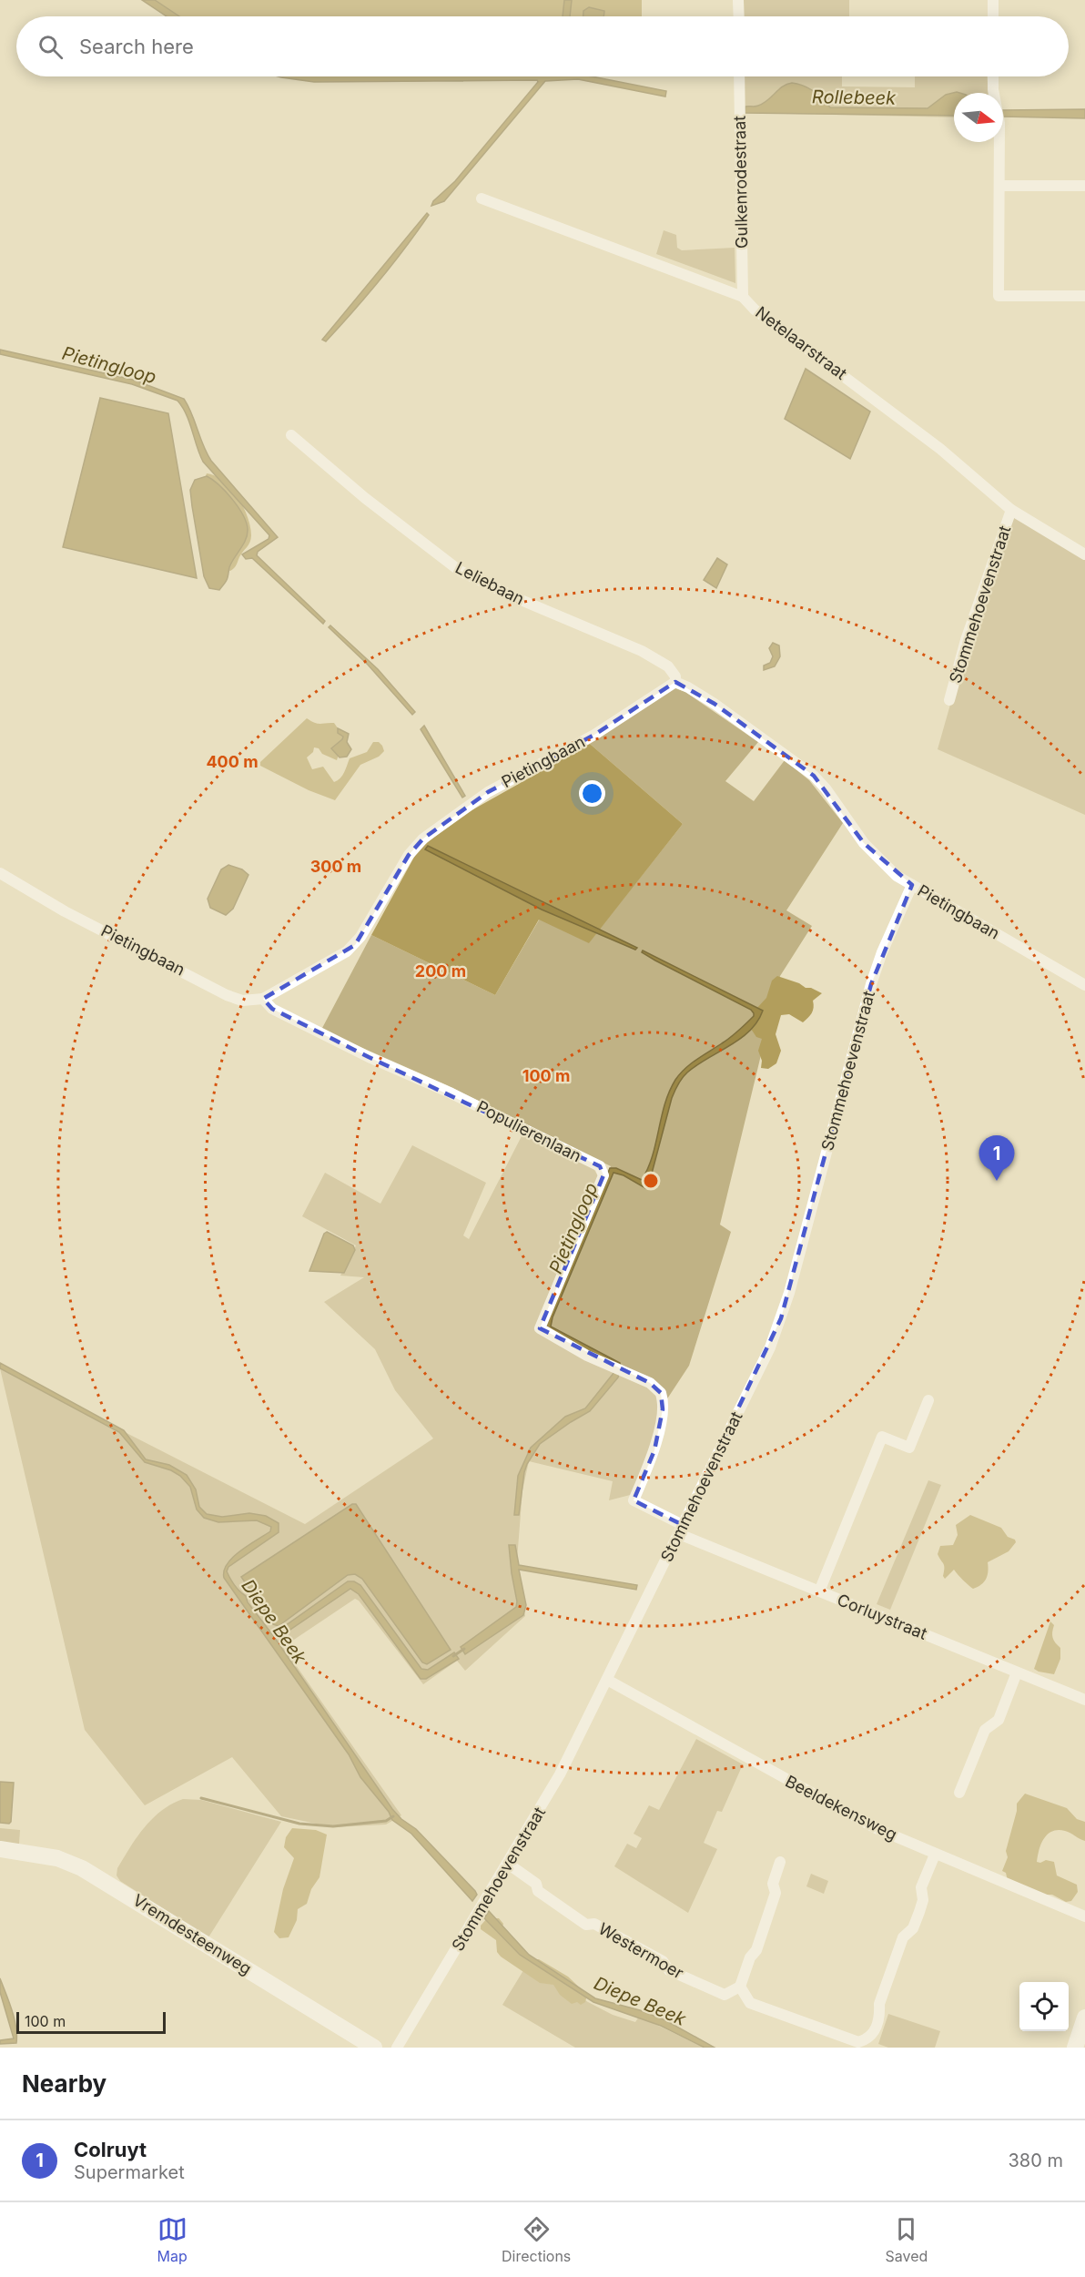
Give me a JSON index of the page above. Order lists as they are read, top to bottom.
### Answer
{
  "streets": {
    "street": [
      "Gulkenrodestraat",
      "Netelaarstraat",
      "Leliebaan",
      "Stommehoevenstraat",
      "Pietingbaan",
      "Populierenlaan",
      "Corluystraat",
      "Beeldekensweg",
      "Vremdesteenweg",
      "Westermoer"
    ]
  },
  "crossings": [
    ["Gulkenrodestraat", "Netelaarstraat"],
    ["Netelaarstraat", "Stommehoevenstraat"],
    ["Leliebaan", "Pietingbaan"],
    ["Stommehoevenstraat", "Pietingbaan"],
    ["Stommehoevenstraat", "Populierenlaan"],
    ["Stommehoevenstraat", "Corluystraat"],
    ["Stommehoevenstraat", "Beeldekensweg"],
    ["Stommehoevenstraat", "Westermoer"],
    ["Pietingbaan", "Populierenlaan"],
    ["Populierenlaan", "Corluystraat"]
  ],
  "water": ["Rollebeek", "Pietingloop", "Diepe Beek"],
  "scale_bar": "100 m",
  "north": "right",
  "page": {
    "search": "Search here",
    "pins": "1",
    "scale": "100 m",
    "heading": "Nearby",
    "list": [
      {
        "mark": "1",
        "name": "Colruyt",
        "note": "Supermarket",
        "value": "380 m"
      }
    ],
    "nav": ["Map", "Directions", "Saved"]
  },
  "rings": [
    "400 m",
    "300 m",
    "200 m",
    "100 m"
  ]
}
